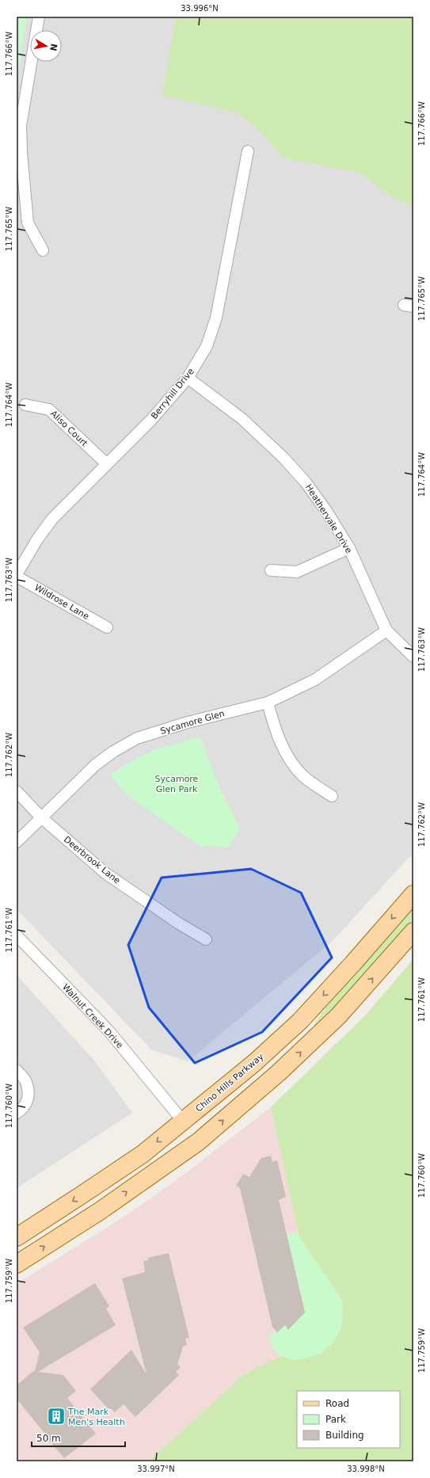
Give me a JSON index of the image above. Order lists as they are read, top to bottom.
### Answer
{
  "streets": {
    "main road": ["Chino Hills Parkway"],
    "street": [
      "Berryhill Drive",
      "Aliso Court",
      "Heathervale Drive",
      "Wildrose Lane",
      "Sycamore Glen",
      "Deerbrook Lane",
      "Walnut Creek Drive"
    ]
  },
  "crossings": [
    ["Berryhill Drive", "Aliso Court"],
    ["Berryhill Drive", "Heathervale Drive"],
    ["Berryhill Drive", "Wildrose Lane"],
    ["Heathervale Drive", "Sycamore Glen"],
    ["Sycamore Glen", "Deerbrook Lane"]
  ],
  "parks": ["Sycamore Glen Park"],
  "places": {
    "building": ["The Mark Men's Health"]
  },
  "legend": ["Road", "Park", "Building"],
  "scale_bar": "50 m",
  "north": "right",
  "coordinates": [
    "33.996°N",
    "117.766°W",
    "117.765°W",
    "117.764°W",
    "117.763°W",
    "117.762°W",
    "117.761°W",
    "117.760°W",
    "117.759°W",
    "33.997°N",
    "33.998°N"
  ]
}
